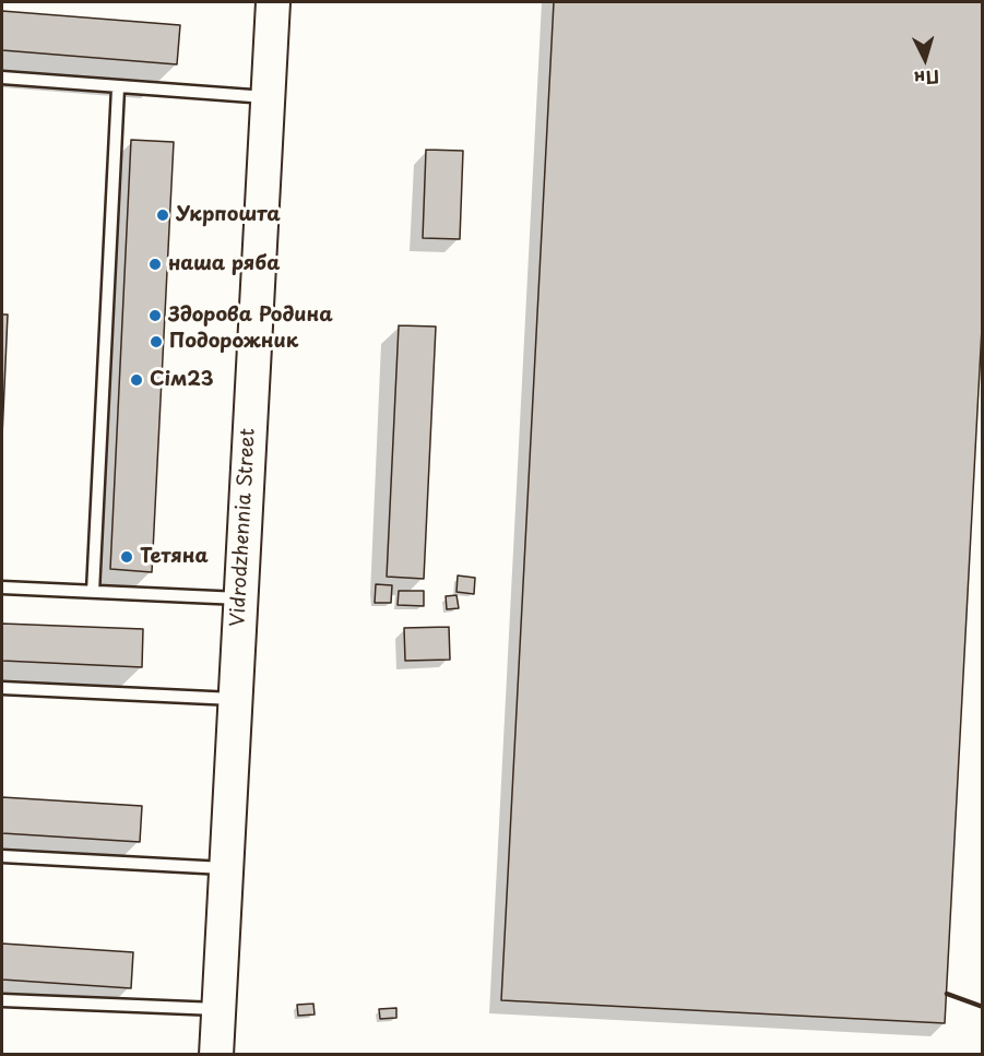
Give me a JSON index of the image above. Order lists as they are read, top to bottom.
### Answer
{
  "streets": {
    "street": ["Vidrodzhennia Street"]
  },
  "places": [
    "Укрпошта",
    "наша ряба",
    "Здорова Родина",
    "Подорожник",
    "Сім23",
    "Тетяна"
  ],
  "north": "bottom"
}
